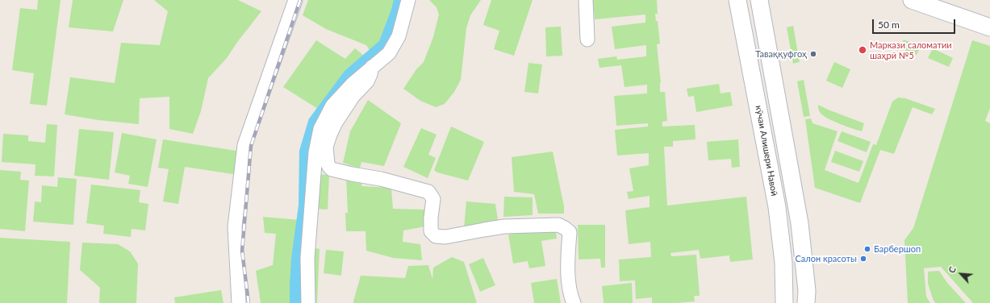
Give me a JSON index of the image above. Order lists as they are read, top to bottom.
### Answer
{
  "streets": {
    "street": ["кӯчаи Алишери Навоӣ"]
  },
  "places": [
    "Маркази саломатии шаҳрӣ №5",
    "Таваққуфгоҳ",
    "Барбершоп",
    "Салон красоты"
  ],
  "scale_bar": "50 m",
  "north": "top left"
}
